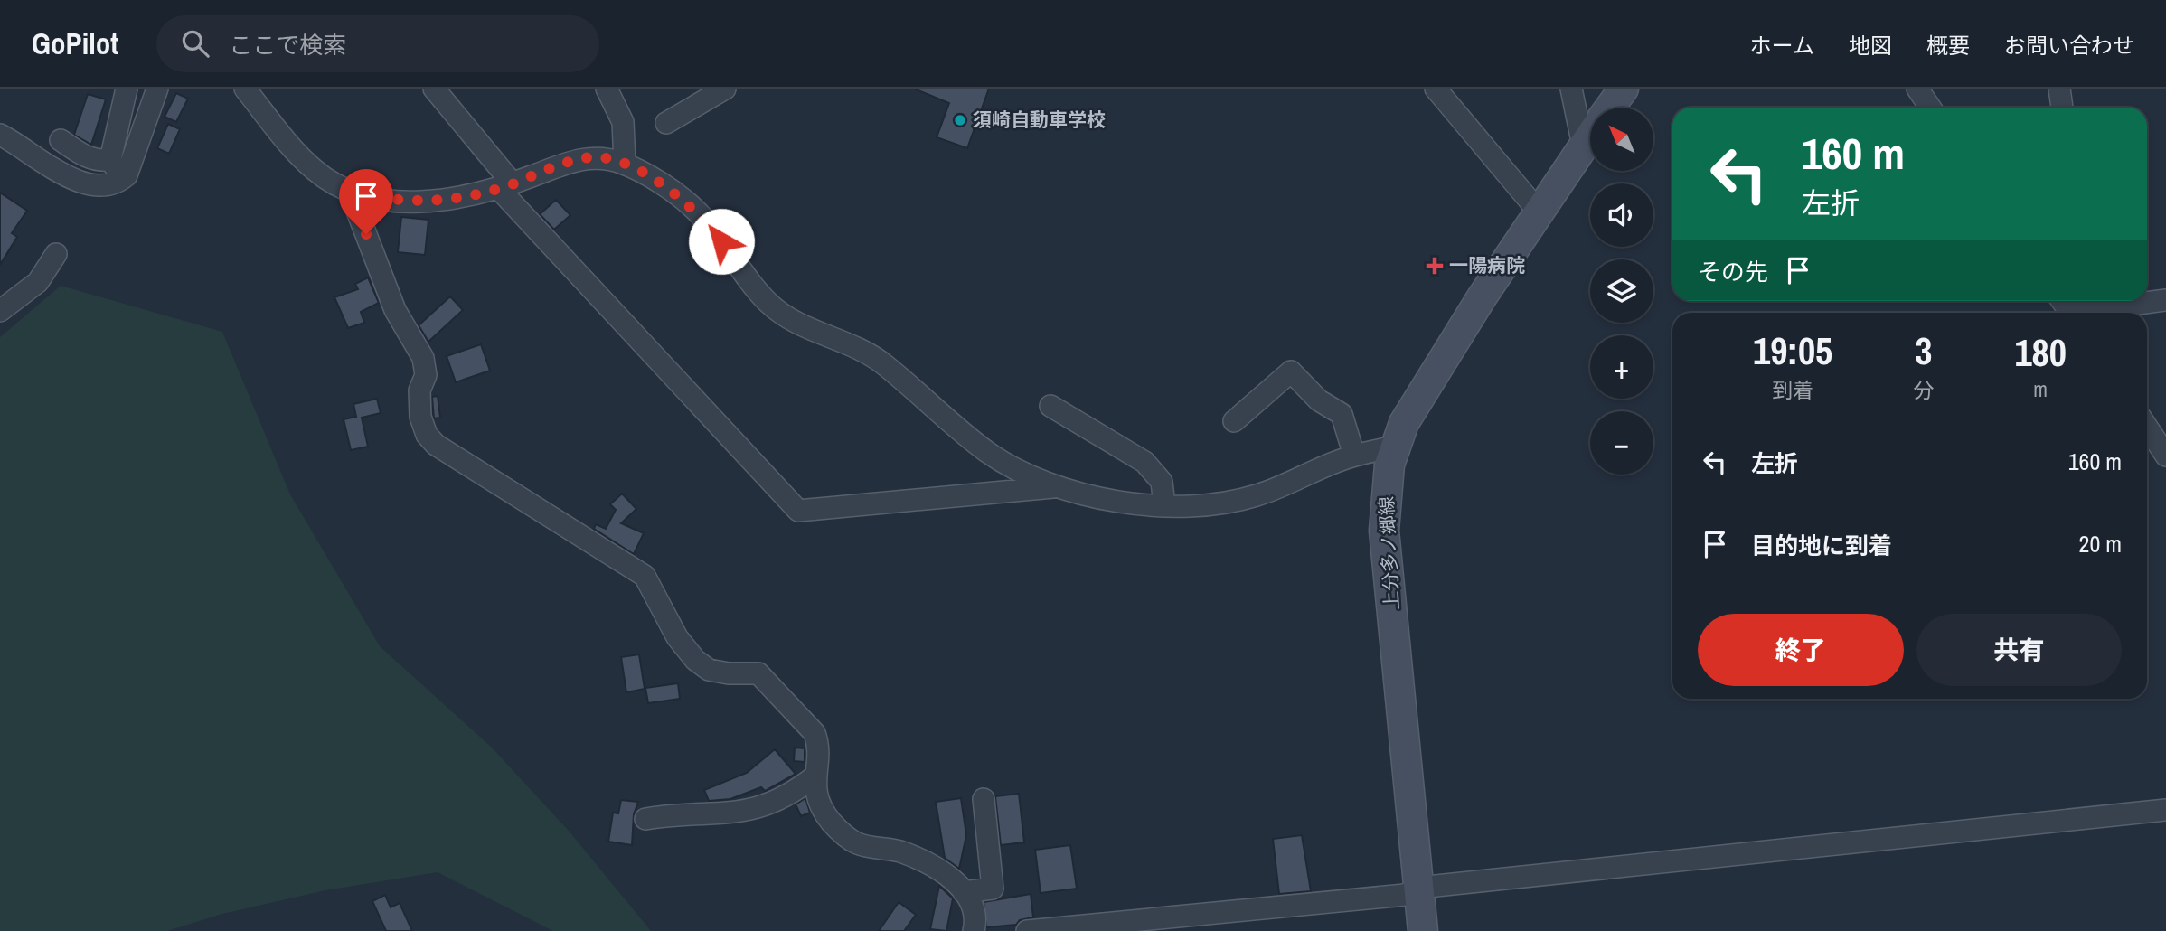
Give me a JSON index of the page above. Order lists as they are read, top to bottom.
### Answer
{
  "streets": {
    "main road": ["上分多ノ郷線"]
  },
  "places": {
    "other": ["須崎自動車学校"],
    "health": ["一陽病院"]
  },
  "north": "top left",
  "page": {
    "header": "GoPilot",
    "search": "ここで検索",
    "nav": [
      "ホーム",
      "地図",
      "概要",
      "お問い合わせ"
    ],
    "map_buttons": ["+", "−"],
    "turn": ["160 m", "左折"],
    "then": "その先",
    "eta": [
      "19:05",
      "到着",
      "3",
      "分",
      "180",
      "m"
    ],
    "list": [
      {
        "name": "左折",
        "value": "160 m"
      },
      {
        "name": "目的地に到着",
        "value": "20 m"
      }
    ],
    "buttons": ["終了", "共有"]
  }
}
